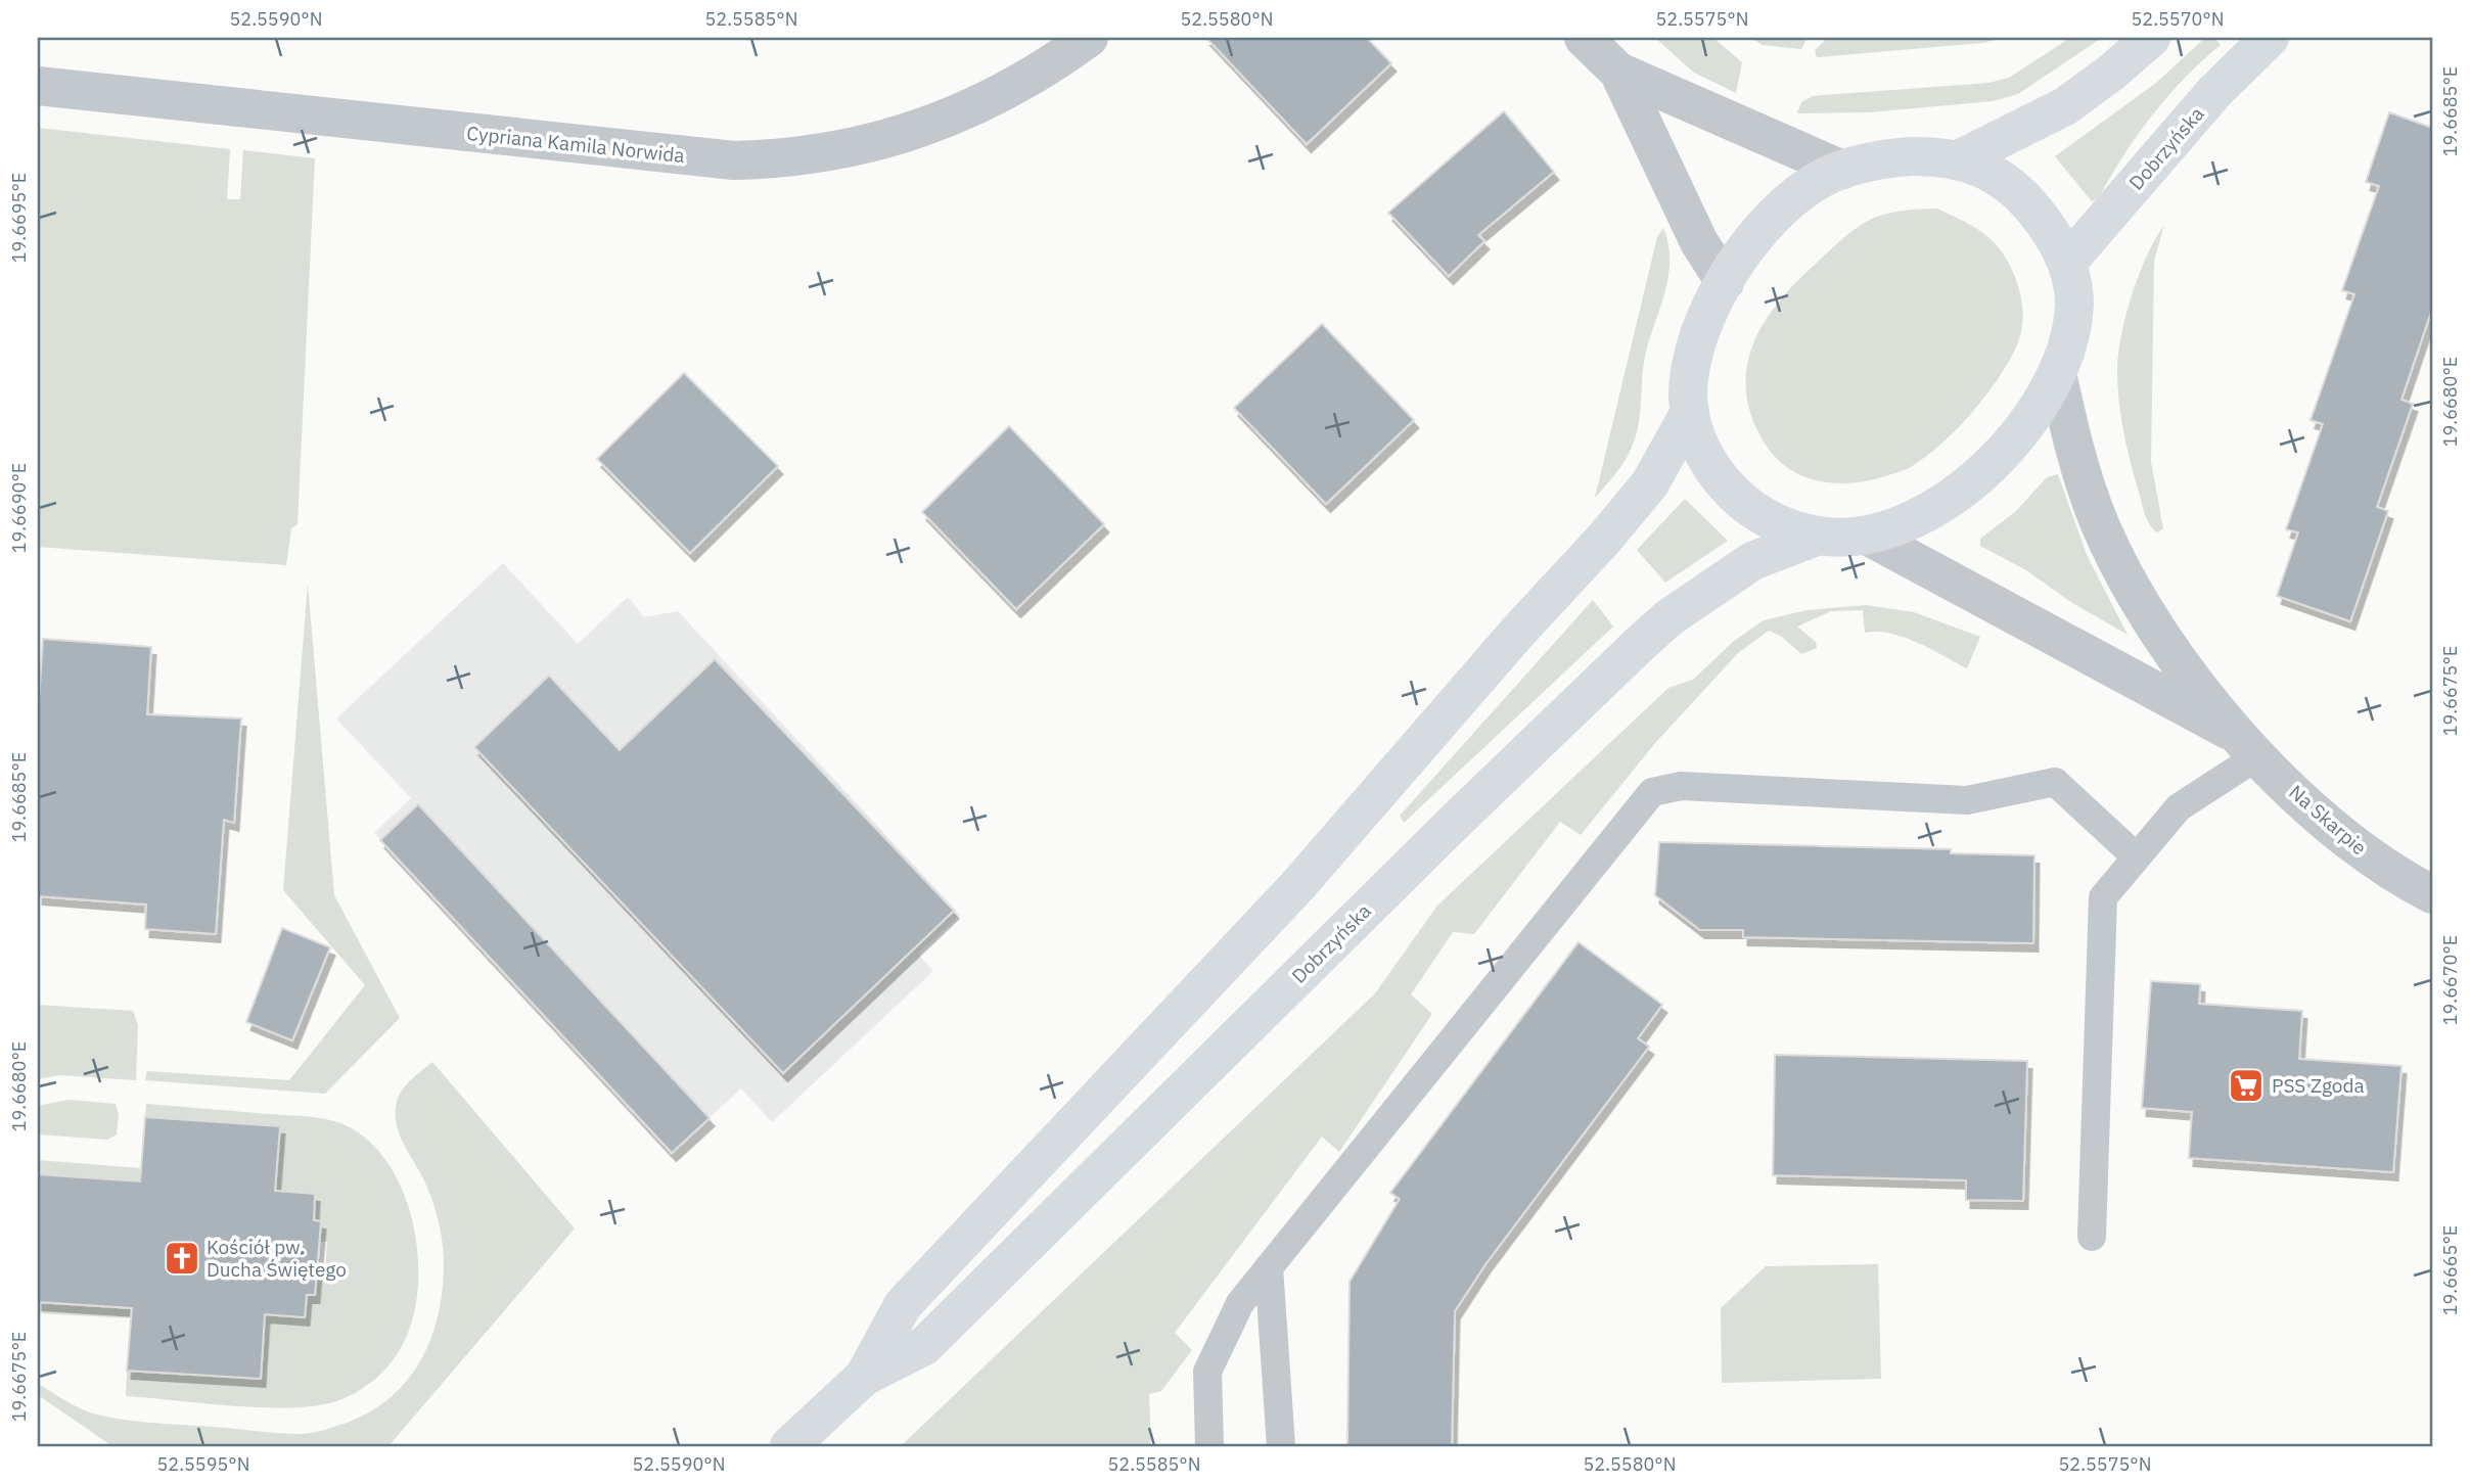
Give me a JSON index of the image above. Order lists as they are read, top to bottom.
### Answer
{
  "streets": {
    "main road": ["Dobrzyńska"],
    "street": ["Cypriana Kamila Norwida", "Na Skarpie"]
  },
  "places": {
    "supermarket": ["PSS Zgoda"],
    "church": ["Kościół pw. Ducha Świętego"]
  },
  "coordinates": [
    "52.5590°N",
    "52.5585°N",
    "52.5580°N",
    "52.5575°N",
    "52.5570°N",
    "19.6685°E",
    "19.6695°E",
    "19.6680°E",
    "19.6690°E",
    "19.6675°E",
    "19.6670°E",
    "19.6665°E",
    "52.5595°N"
  ]
}
